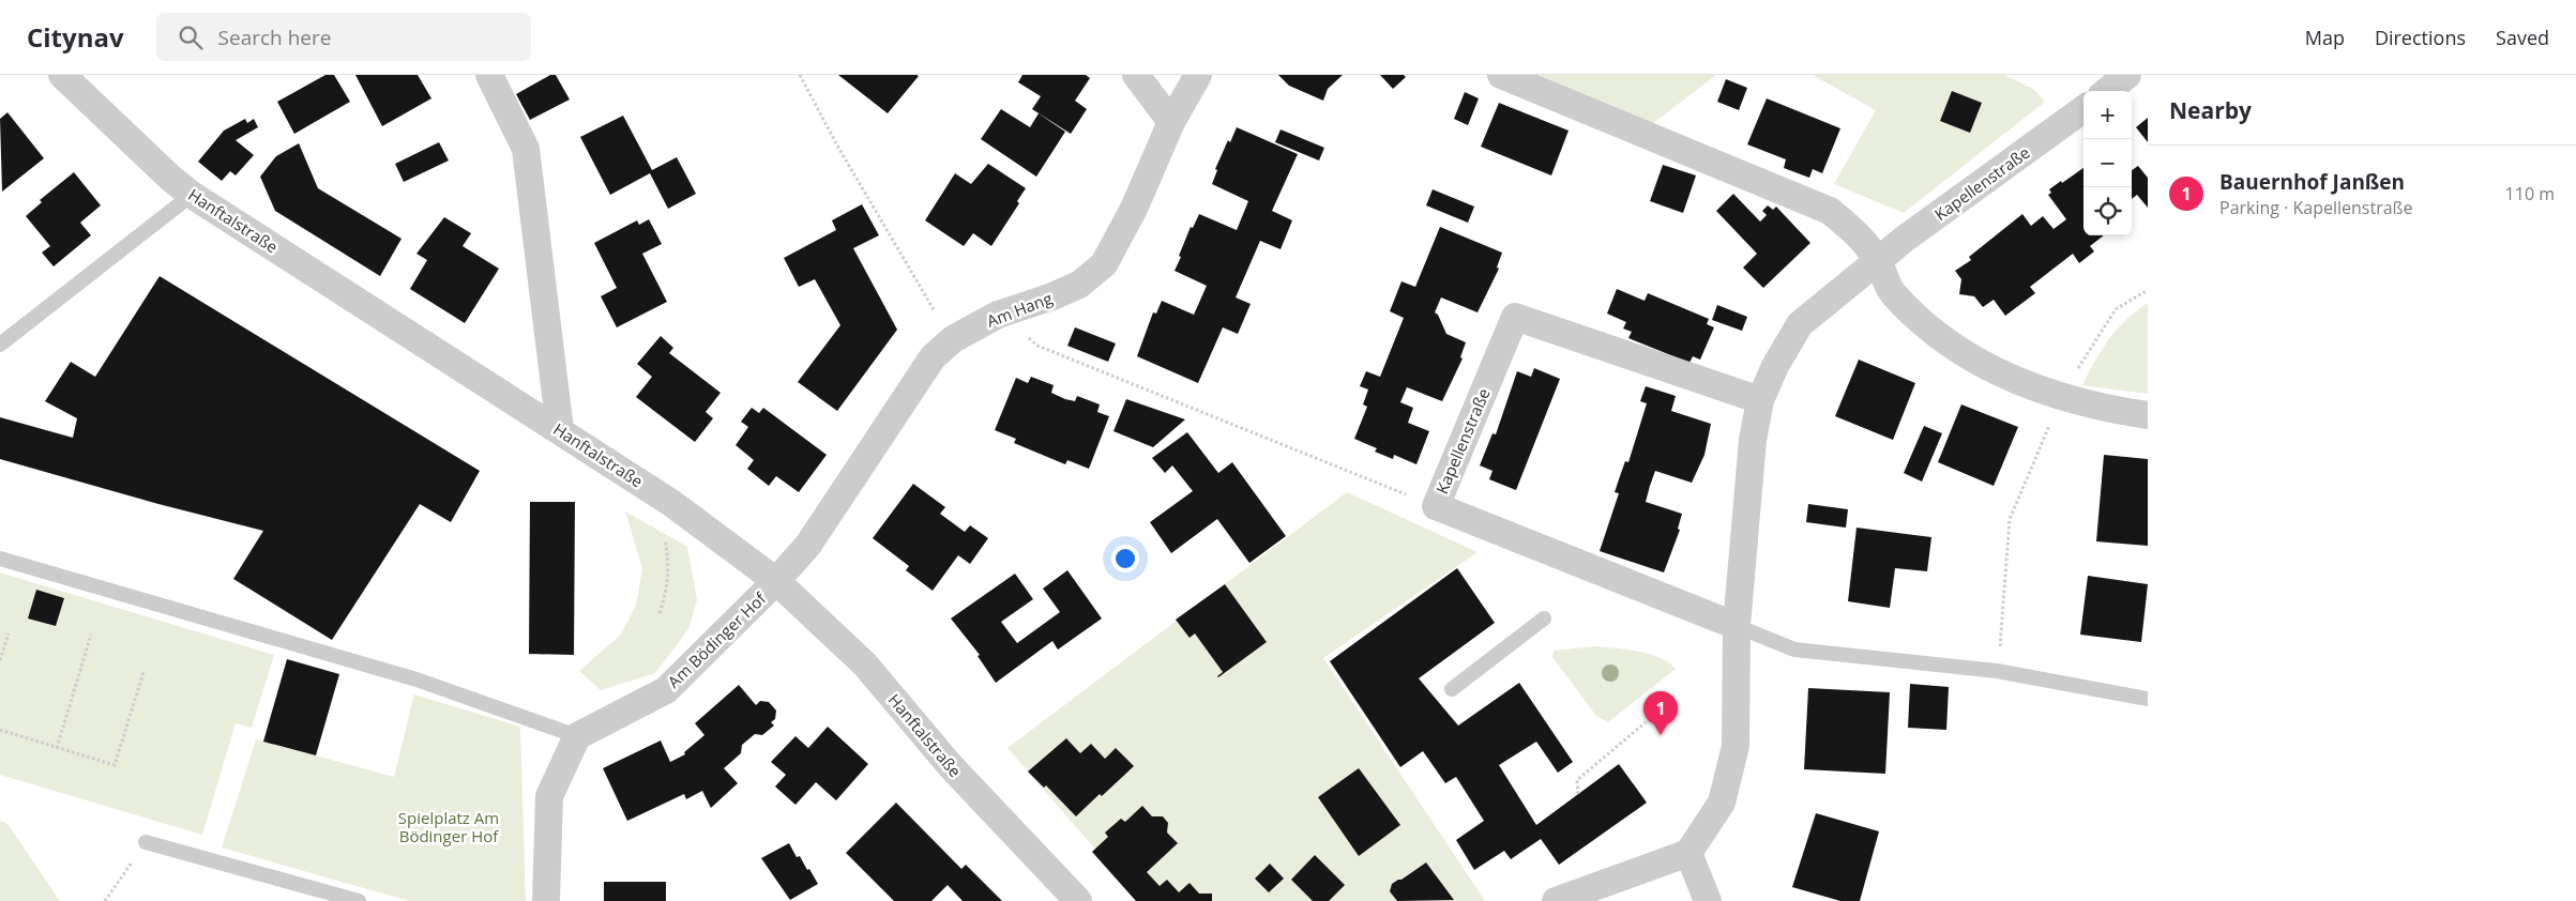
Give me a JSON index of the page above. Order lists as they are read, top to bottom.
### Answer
{
  "streets": {
    "street": [
      "Kapellenstraße",
      "Hanftalstraße",
      "Am Hang",
      "Am Bödinger Hof"
    ]
  },
  "crossings": [
    ["Hanftalstraße", "Am Hang"],
    ["Hanftalstraße", "Am Bödinger Hof"],
    ["Am Hang", "Am Bödinger Hof"]
  ],
  "parks": ["Spielplatz Am Bödinger Hof"],
  "page": {
    "header": "Citynav",
    "search": "Search here",
    "nav": ["Map", "Directions", "Saved"],
    "heading": "Nearby",
    "map_buttons": ["+", "−"],
    "list": [
      {
        "mark": "1",
        "name": "Bauernhof Janßen",
        "note": "Parking · Kapellenstraße",
        "value": "110 m"
      }
    ],
    "pins": "1"
  }
}
